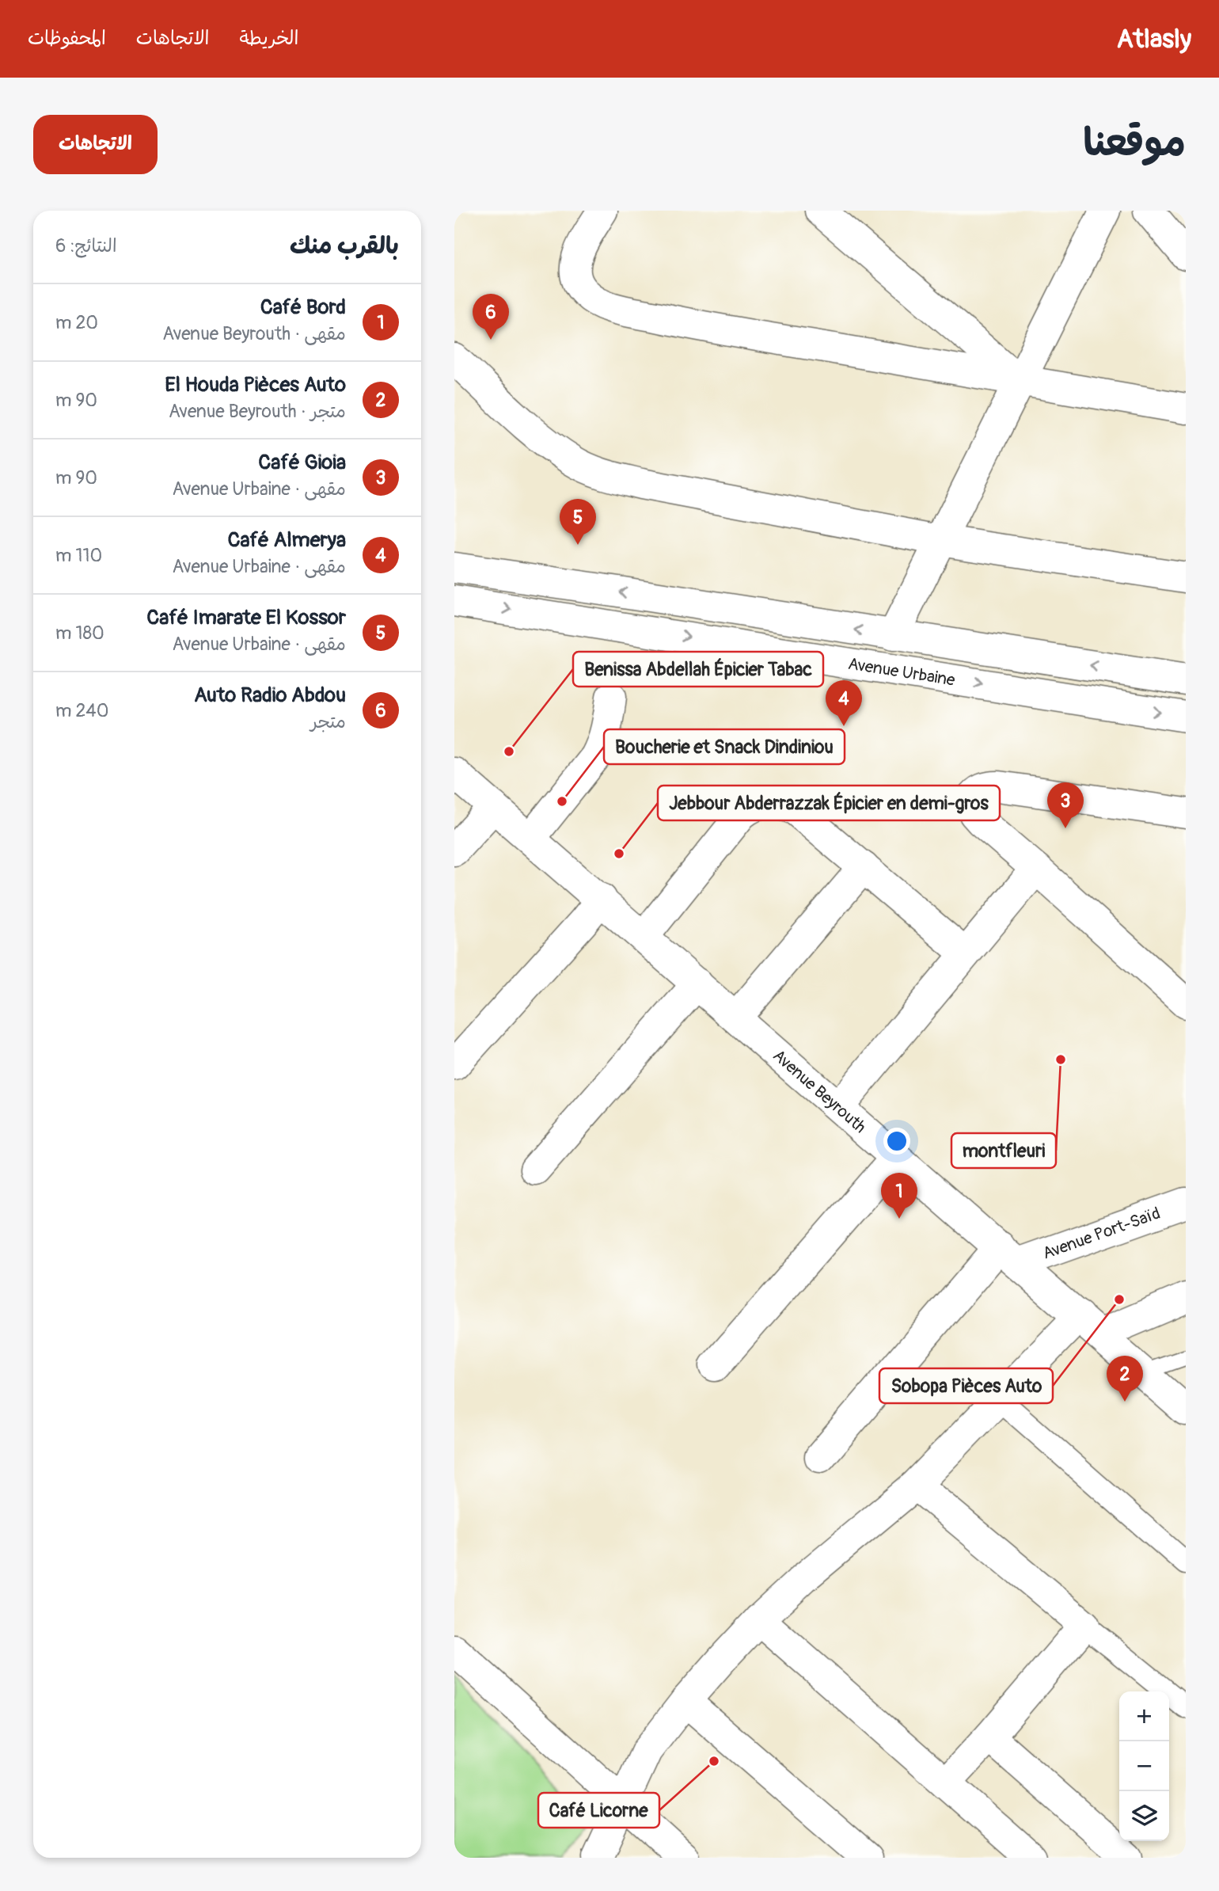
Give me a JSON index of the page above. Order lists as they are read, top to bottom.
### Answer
{
  "streets": {
    "street": ["Avenue Urbaine", "Avenue Beyrouth", "Avenue Port-Saïd"]
  },
  "crossings": [
    ["Avenue Beyrouth", "Avenue Port-Saïd"]
  ],
  "places": [
    "Benissa Abdellah Épicier Tabac",
    "Boucherie et Snack Dindiniou",
    "Jebbour Abderrazzak Épicier en demi-gros",
    "montfleuri",
    "Sobopa Pièces Auto",
    "Café Licorne"
  ],
  "page": {
    "header": "Atlasly",
    "nav": ["الخريطة", "الاتجاهات", "المحفوظات"],
    "title": "موقعنا",
    "buttons": "الاتجاهات",
    "heading": ["بالقرب منك", "النتائج: 6"],
    "list": [
      {
        "mark": "1",
        "name": "Café Bord",
        "note": "مقهى · Avenue Beyrouth",
        "value": "20 m"
      },
      {
        "mark": "2",
        "name": "El Houda Pièces Auto",
        "note": "متجر · Avenue Beyrouth",
        "value": "90 m"
      },
      {
        "mark": "3",
        "name": "Café Gioia",
        "note": "مقهى · Avenue Urbaine",
        "value": "90 m"
      },
      {
        "mark": "4",
        "name": "Café Almerya",
        "note": "مقهى · Avenue Urbaine",
        "value": "110 m"
      },
      {
        "mark": "5",
        "name": "Café Imarate El Kossor",
        "note": "مقهى · Avenue Urbaine",
        "value": "180 m"
      },
      {
        "mark": "6",
        "name": "Auto Radio Abdou",
        "note": "متجر",
        "value": "240 m"
      }
    ],
    "pins": [
      "6",
      "5",
      "4",
      "3",
      "1",
      "2"
    ],
    "map_buttons": ["+", "−"]
  }
}
